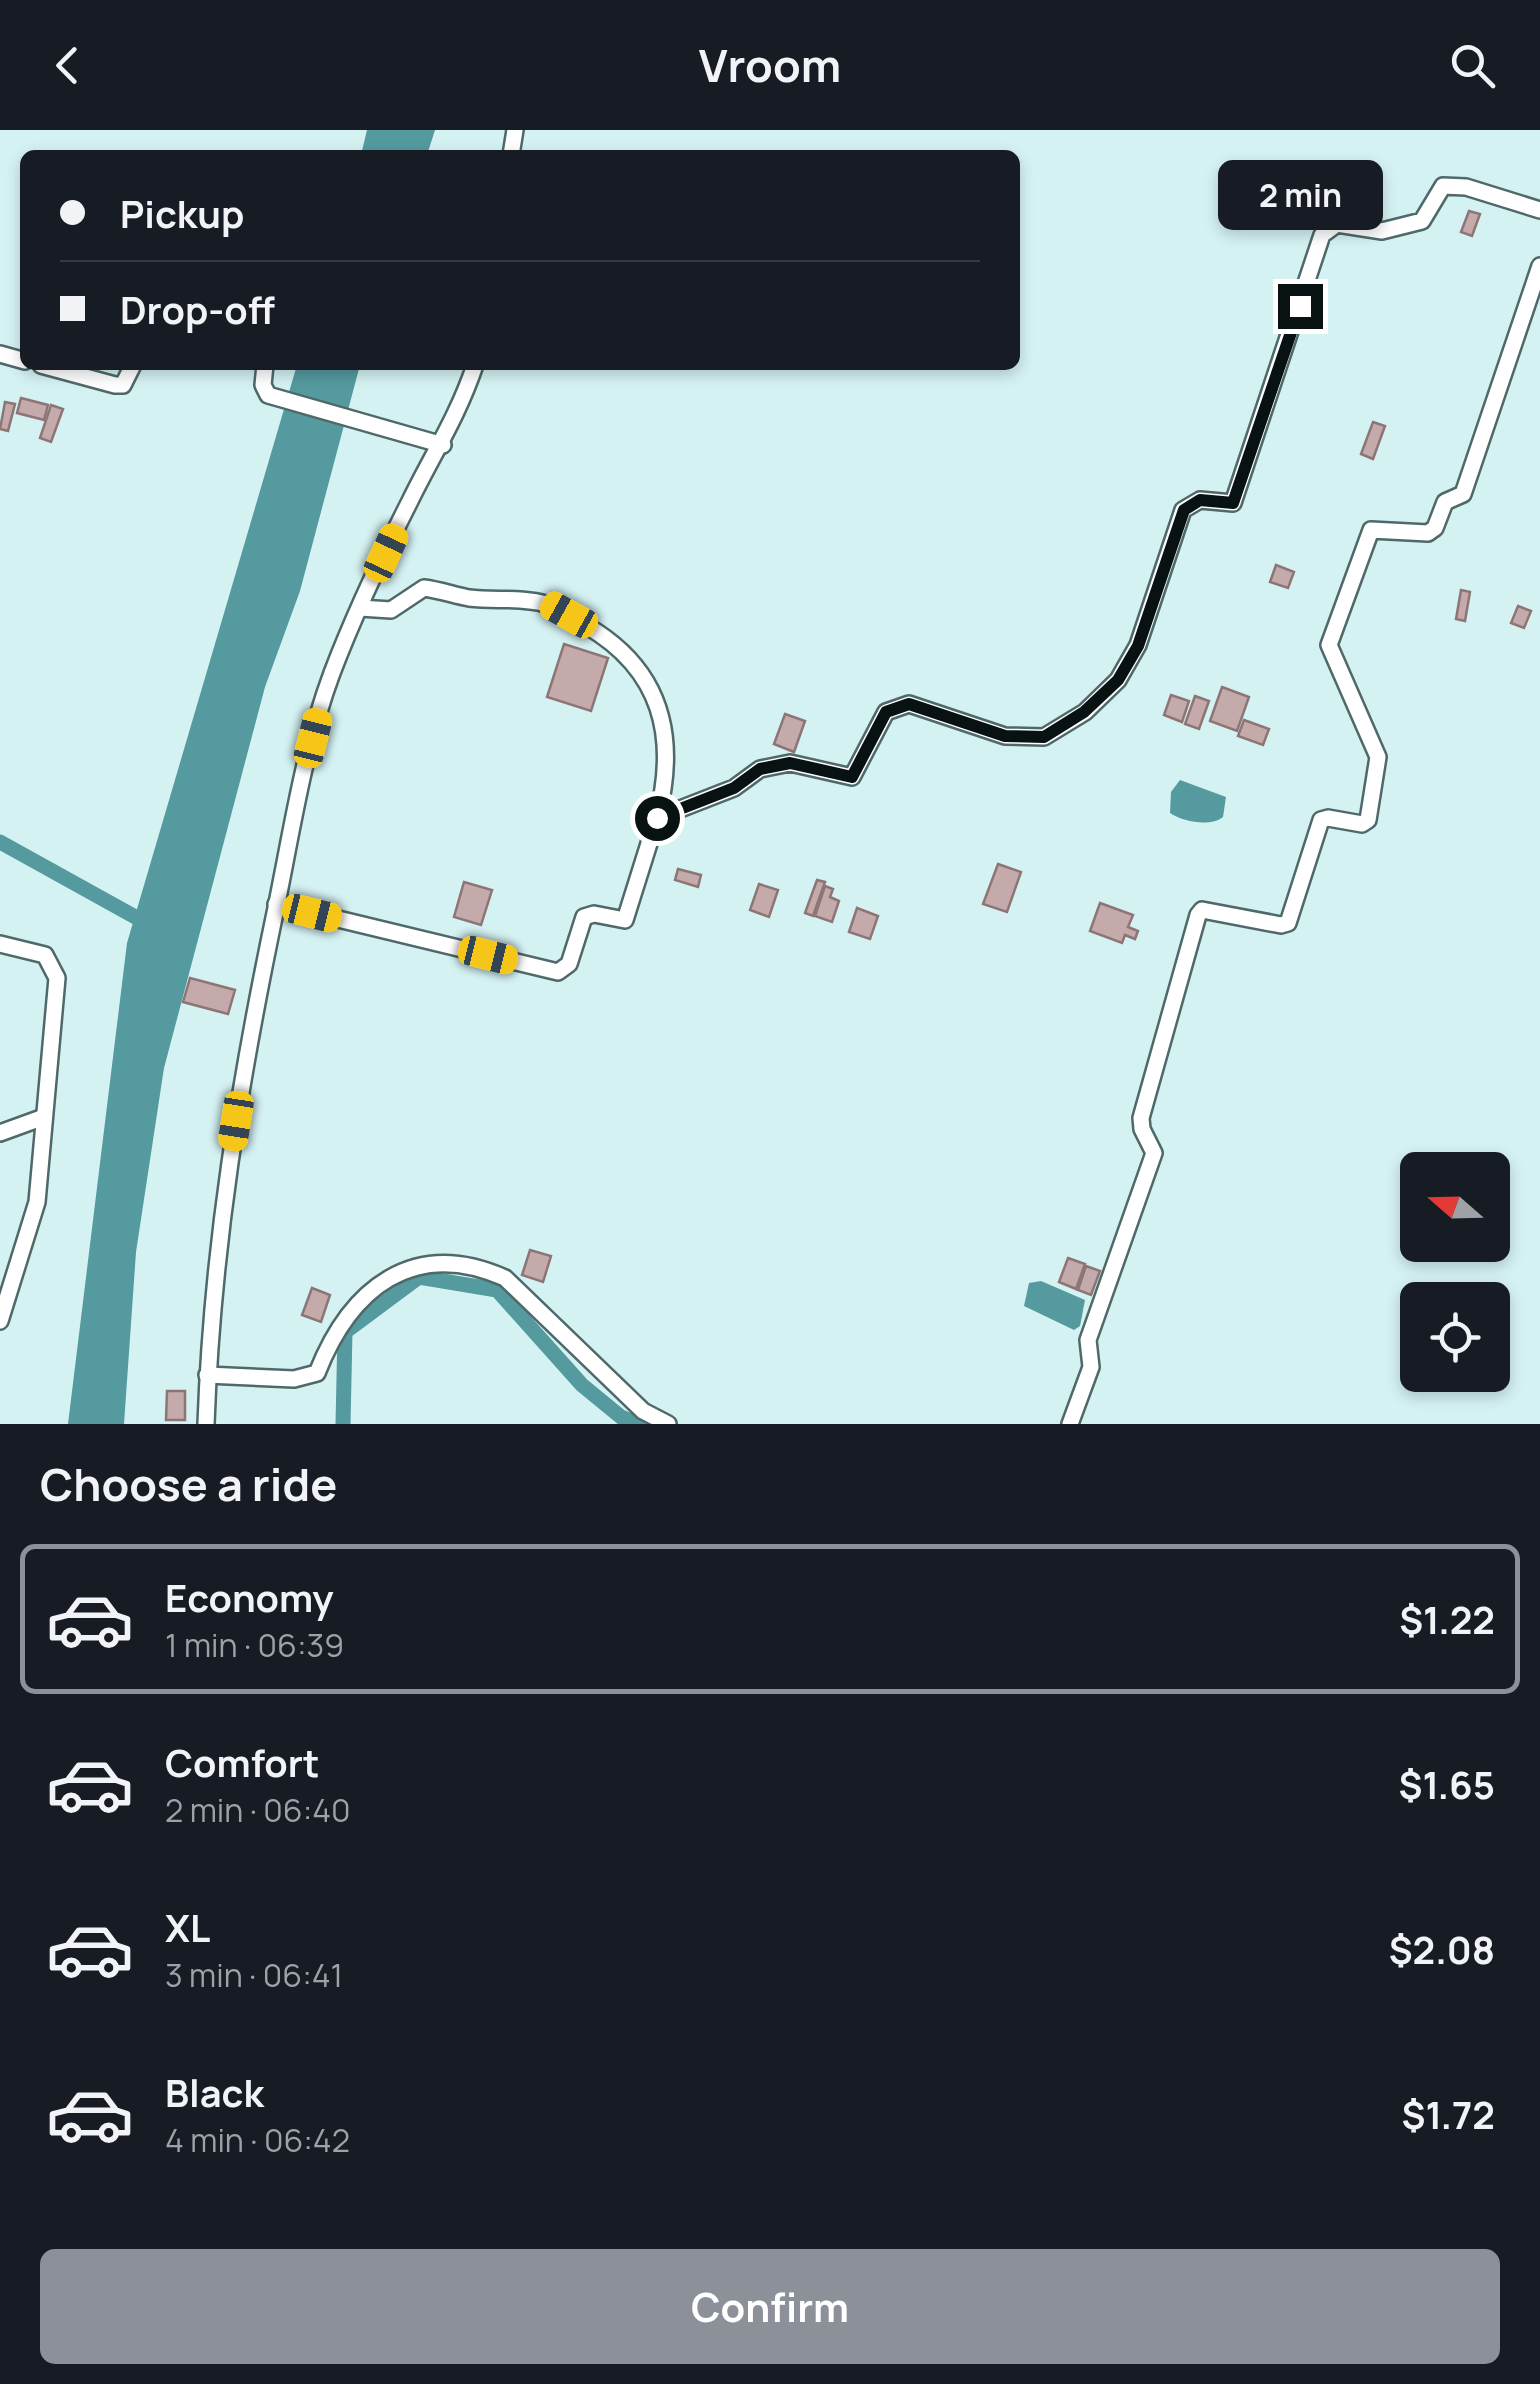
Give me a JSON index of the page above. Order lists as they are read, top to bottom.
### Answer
{
  "north": "left",
  "page": {
    "header": "Vroom",
    "banner": ["Pickup", "Drop-off"],
    "bubble": "2 min",
    "heading": "Choose a ride",
    "list": [
      {
        "name": "Economy",
        "note": "1 min · 06:39",
        "value": "$1.22"
      },
      {
        "name": "Comfort",
        "note": "2 min · 06:40",
        "value": "$1.65"
      },
      {
        "name": "XL",
        "note": "3 min · 06:41",
        "value": "$2.08"
      },
      {
        "name": "Black",
        "note": "4 min · 06:42",
        "value": "$1.72"
      }
    ],
    "buttons": "Confirm"
  }
}
